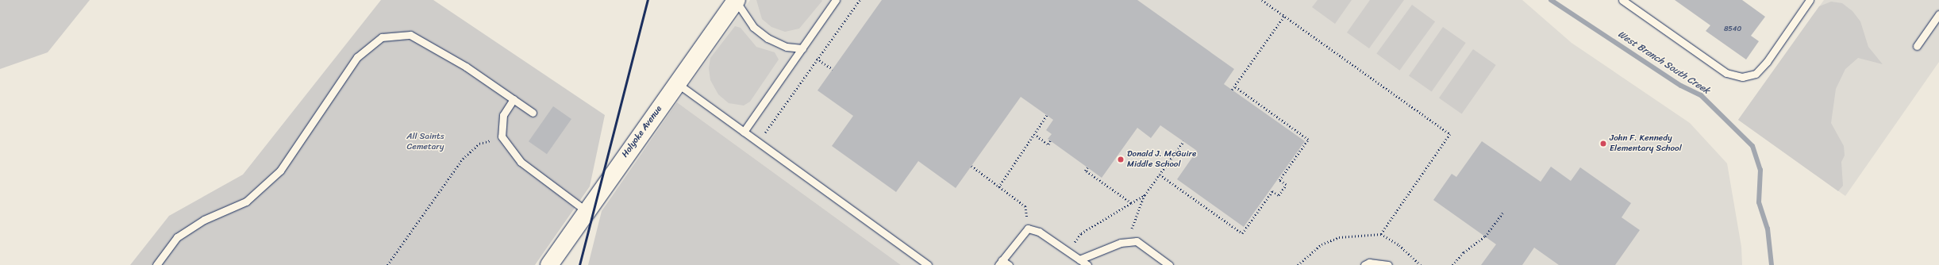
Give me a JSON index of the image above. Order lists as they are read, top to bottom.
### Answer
{
  "streets": {
    "street": ["Holyoke Avenue"]
  },
  "water": ["West Branch South Creek"],
  "parks": ["All Saints Cemetary"],
  "places": ["John F. Kennedy Elementary School", "Donald J. McGuire Middle School"],
  "house_numbers": ["8540"]
}
